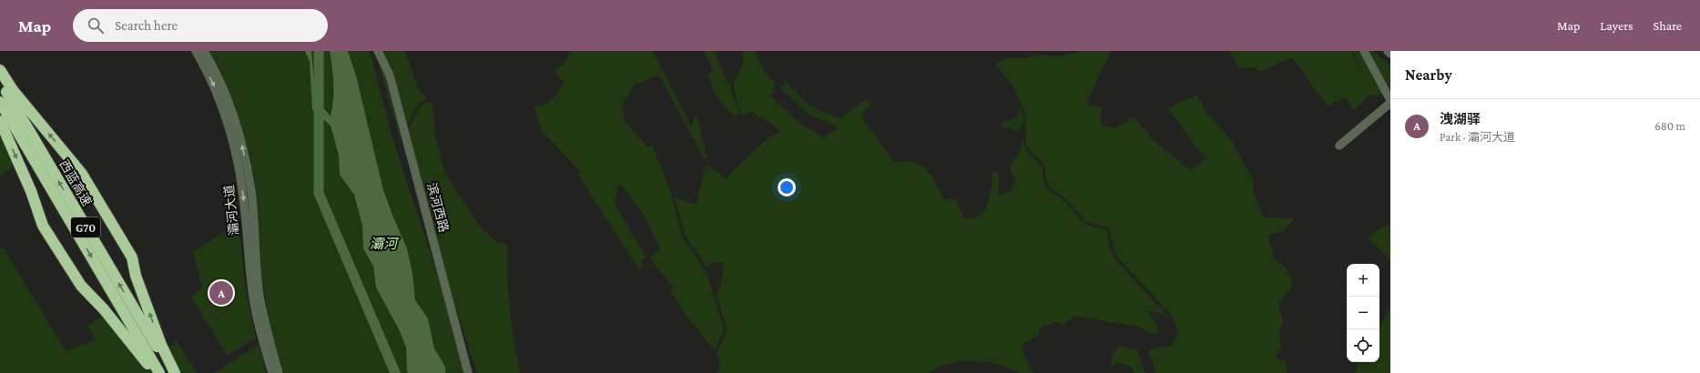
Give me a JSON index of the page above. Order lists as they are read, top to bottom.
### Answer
{
  "streets": {
    "highway": ["西蓝高速", "G70"],
    "street": ["滨河西路", "灞河大道"]
  },
  "water": ["灞河"],
  "page": {
    "header": "Map",
    "search": "Search here",
    "nav": ["Map", "Layers", "Share"],
    "heading": "Nearby",
    "list": [
      {
        "mark": "A",
        "name": "洩湖驿",
        "note": "Park · 灞河大道",
        "value": "680 m"
      }
    ],
    "map_buttons": ["+", "−"],
    "pins": "A"
  }
}
